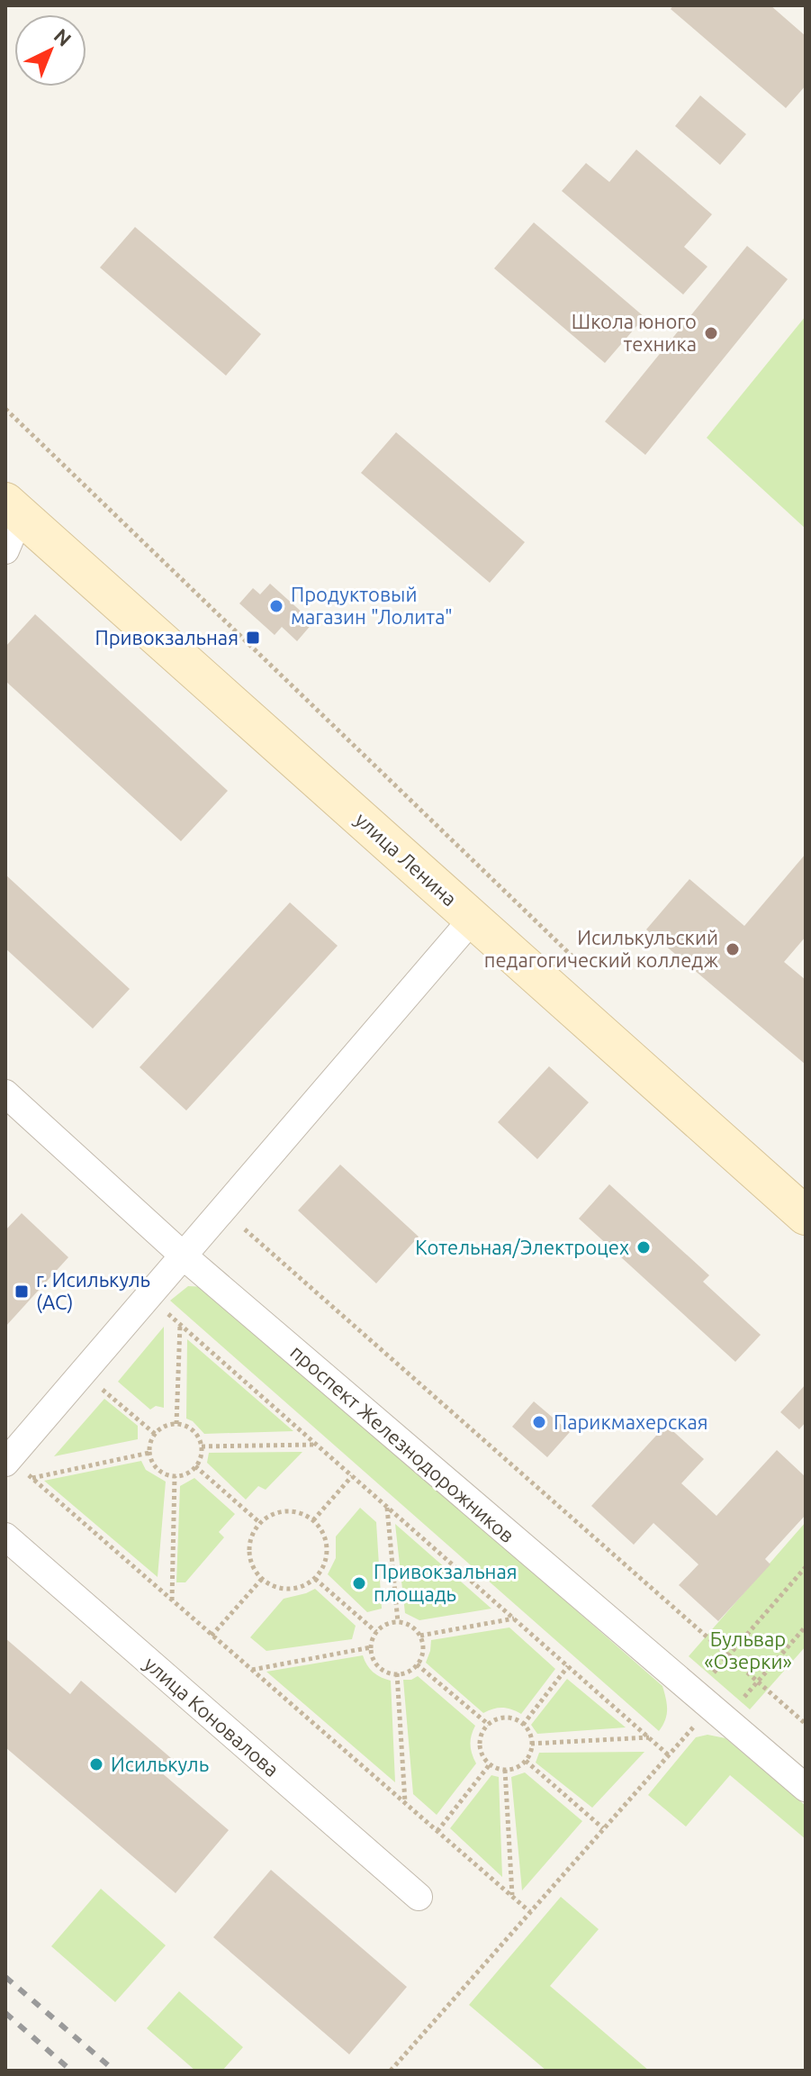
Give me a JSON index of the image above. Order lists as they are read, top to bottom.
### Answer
{
  "streets": {
    "street": ["улица Ленина", "проспект Железнодорожников", "улица Коновалова"]
  },
  "parks": ["Бульвар «Озерки»"],
  "places": {
    "other": [
      "Школа юного техника",
      "Продуктовый магазин \"Лолита\"",
      "Исилькульский педагогический колледж",
      "Котельная/Электроцех",
      "Парикмахерская",
      "Привокзальная площадь",
      "Исилькуль"
    ],
    "transit": ["Привокзальная", "г. Исилькуль (АС)"]
  },
  "north": "top right"
}
